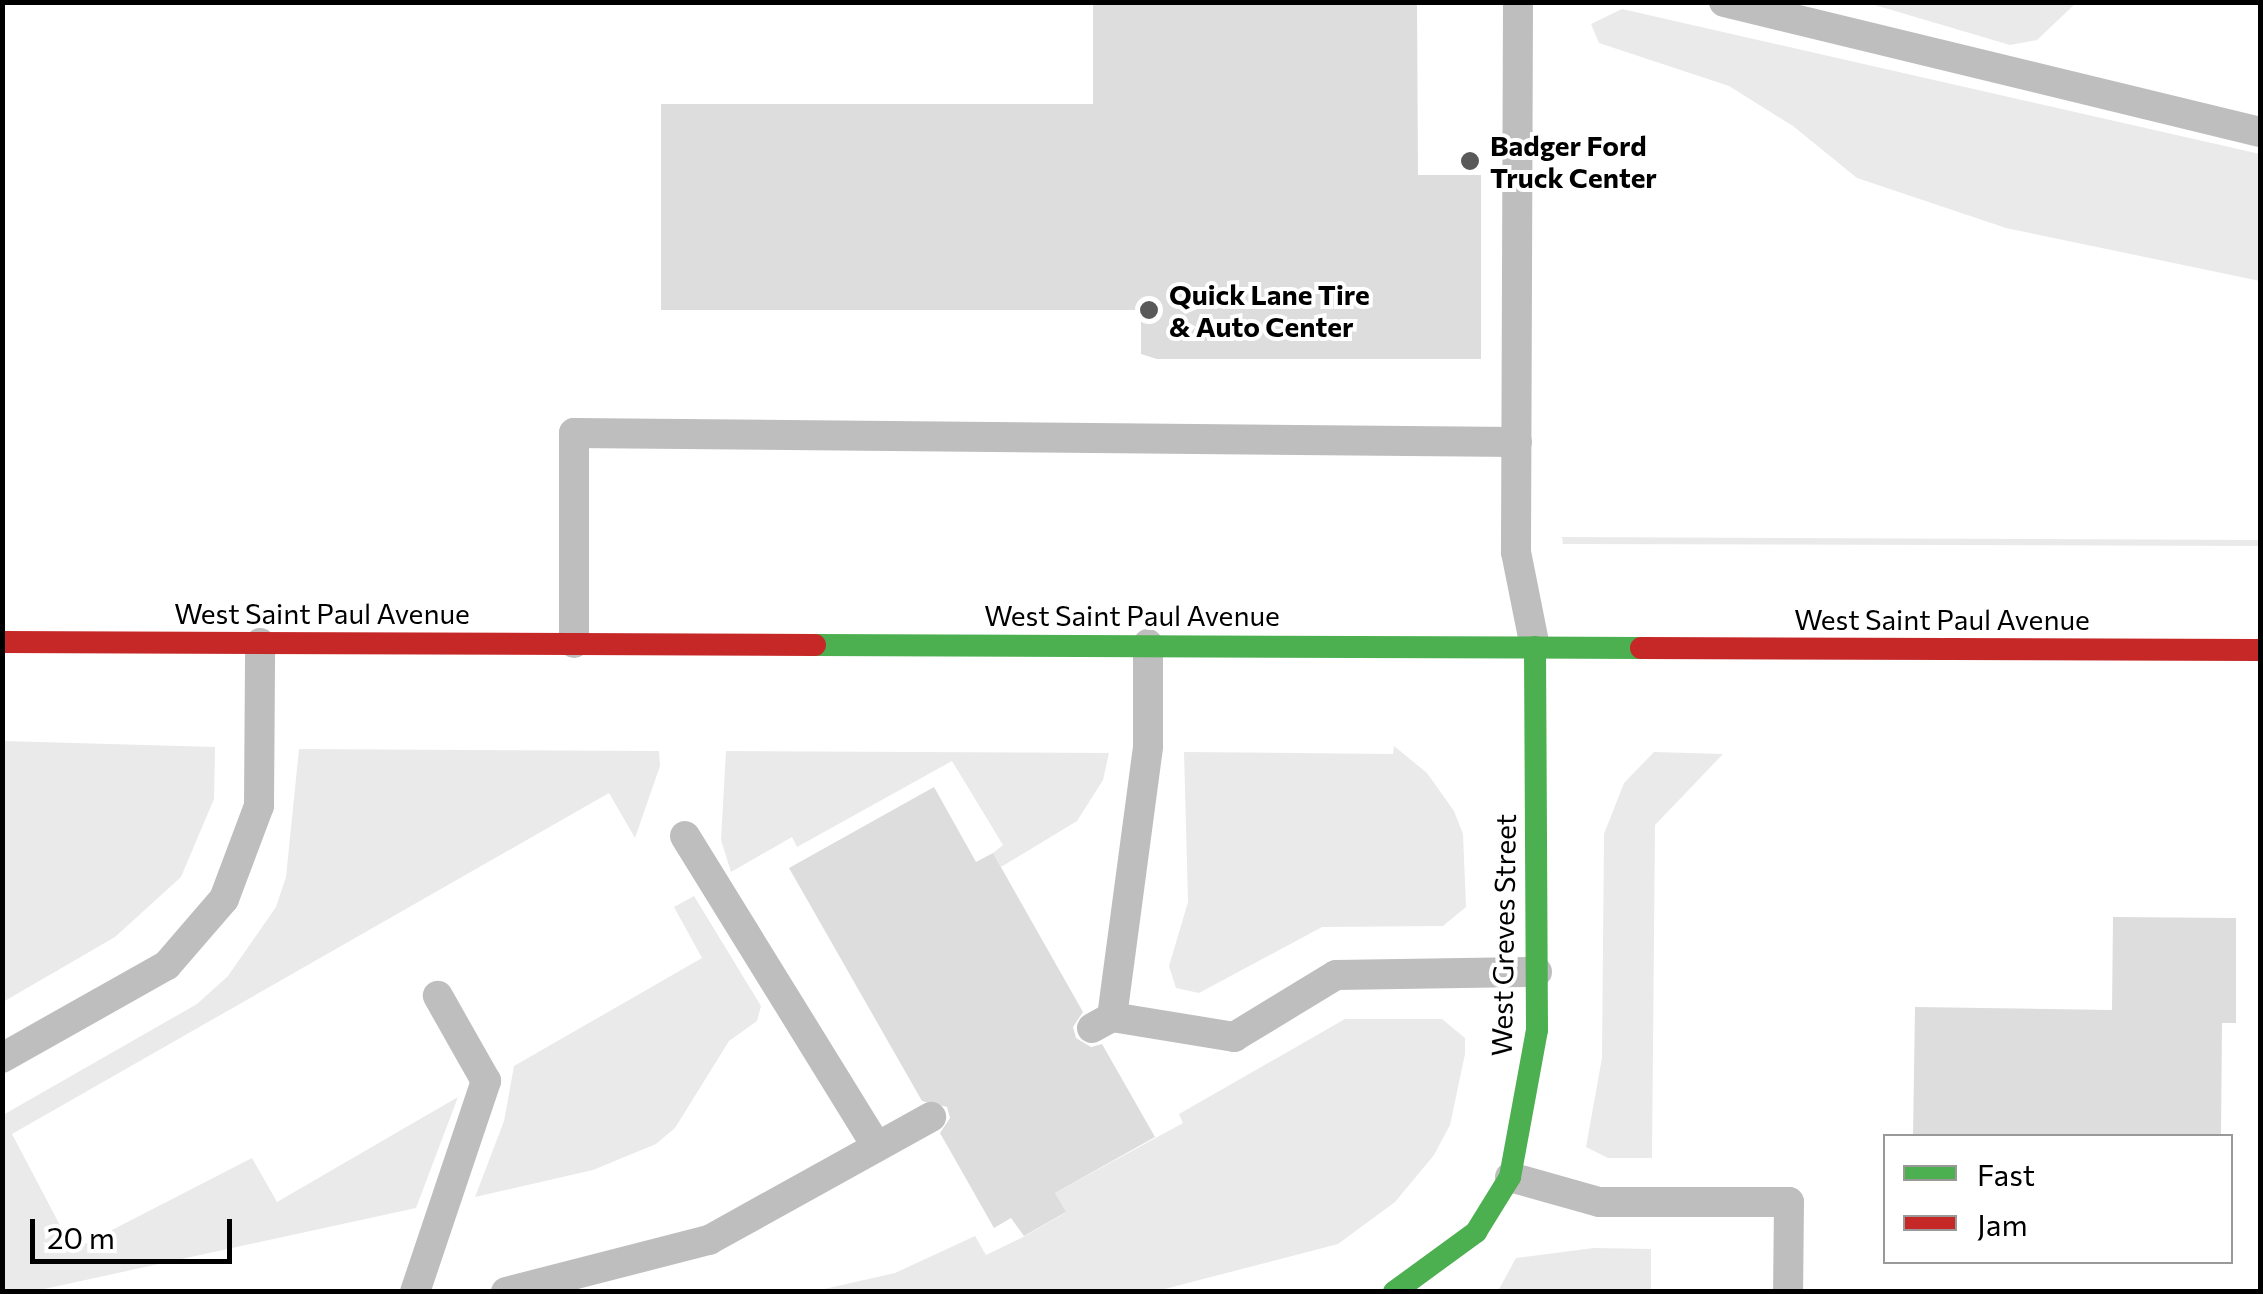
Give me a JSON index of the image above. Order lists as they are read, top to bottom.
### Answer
{
  "streets": {
    "street": ["West Saint Paul Avenue", "West Greves Street"]
  },
  "crossings": [
    ["West Saint Paul Avenue", "West Greves Street"]
  ],
  "places": ["Badger Ford Truck Center", "Quick Lane Tire & Auto Center"],
  "legend": ["Fast", "Jam"],
  "scale_bar": "20 m"
}
